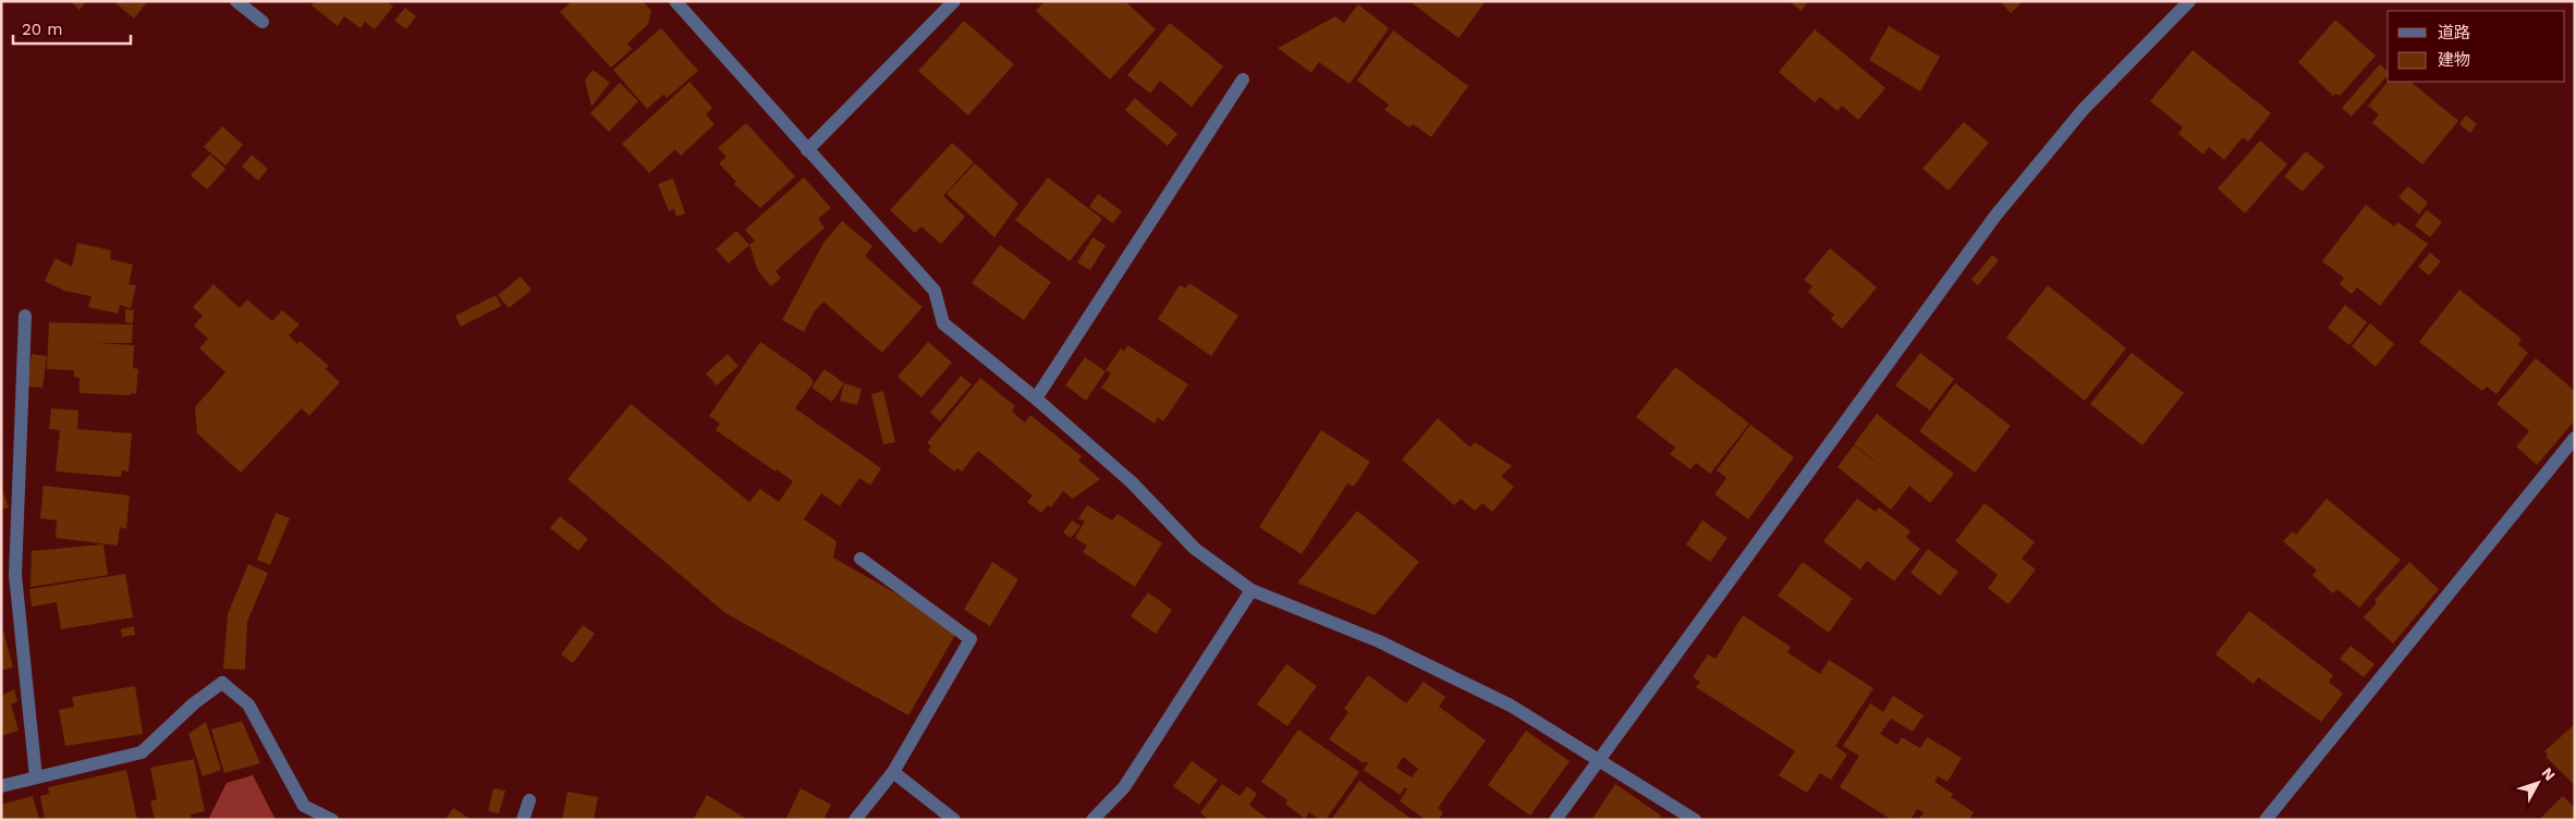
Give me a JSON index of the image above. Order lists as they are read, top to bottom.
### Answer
{
  "legend": ["道路", "建物"],
  "scale_bar": "20 m",
  "north": "top right"
}
